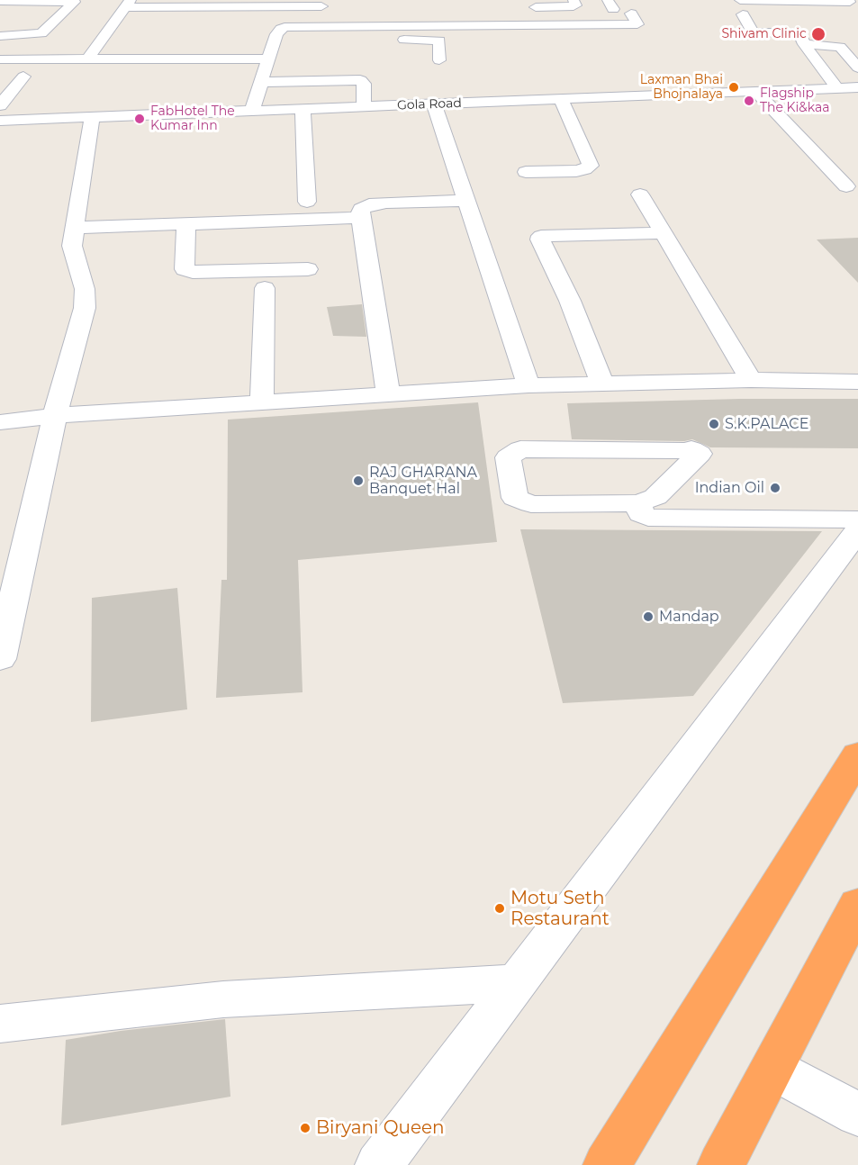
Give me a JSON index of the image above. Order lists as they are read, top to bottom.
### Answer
{
  "streets": {
    "street": ["Gola Road"]
  },
  "places": [
    "Shivam Clinic",
    "Laxman Bhai Bhojnalaya",
    "Flagship The Ki&kaa",
    "FabHotel The Kumar Inn",
    "S.K.PALACE",
    "RAJ GHARANA Banquet Hal",
    "Indian Oil",
    "Mandap",
    "Motu Seth Restaurant",
    "Biryani Queen"
  ]
}
